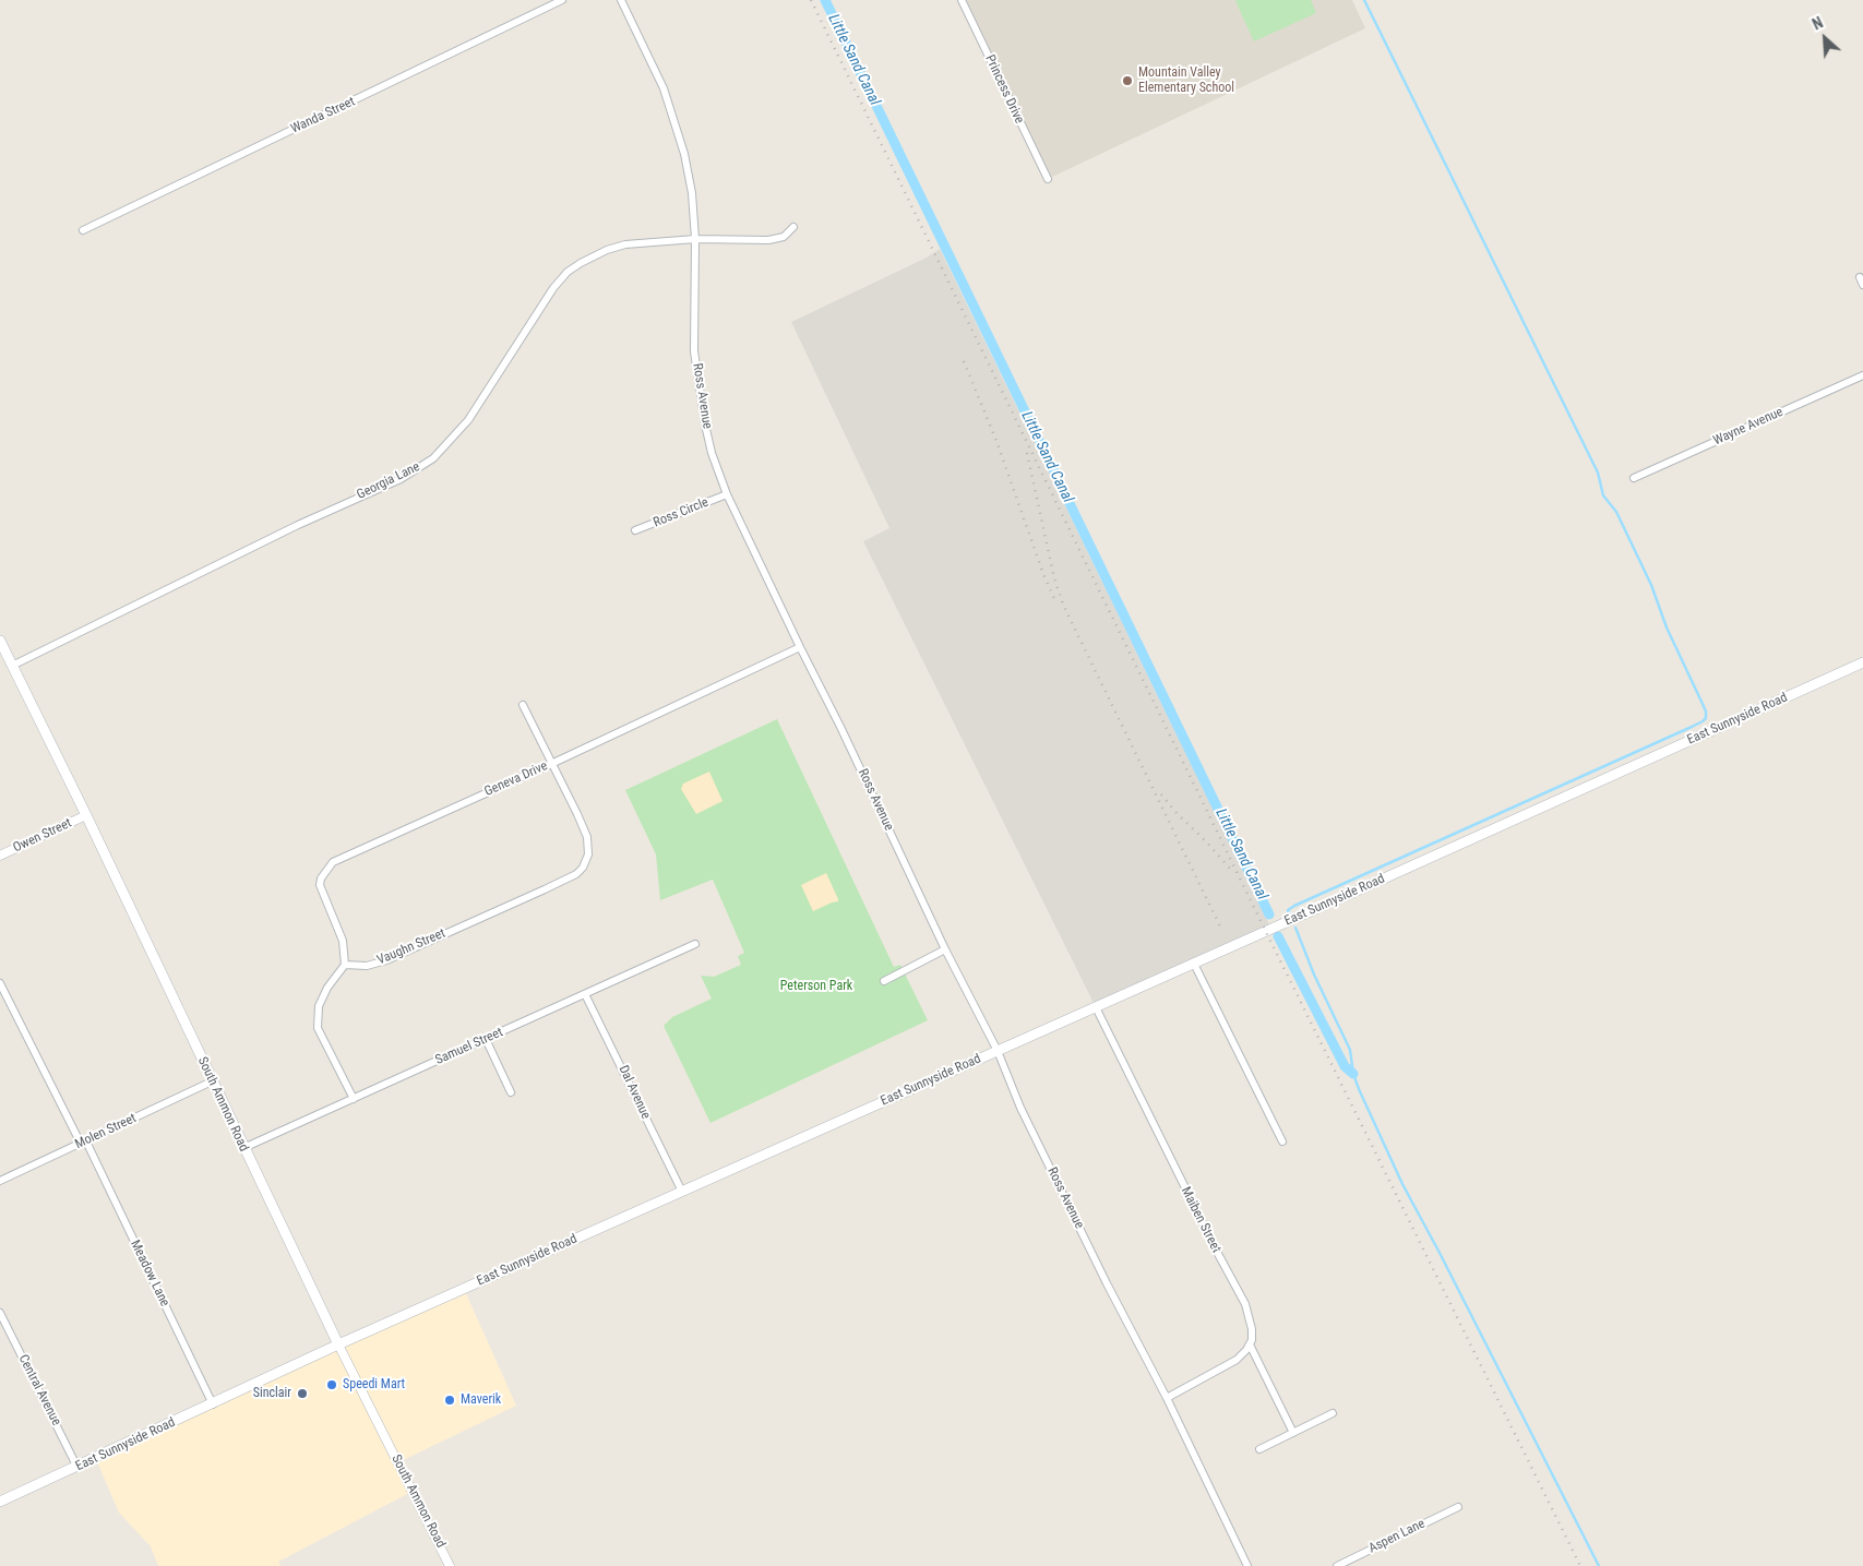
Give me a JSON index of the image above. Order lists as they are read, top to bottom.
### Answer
{
  "streets": {
    "main road": ["East Sunnyside Road", "South Ammon Road"],
    "street": [
      "Princess Drive",
      "Wanda Street",
      "Ross Avenue",
      "Wayne Avenue",
      "Georgia Lane",
      "Ross Circle",
      "Geneva Drive",
      "Owen Street",
      "Vaughn Street",
      "Samuel Street",
      "Dal Avenue",
      "Molen Street",
      "Maiben Street",
      "Meadow Lane",
      "Central Avenue",
      "Aspen Lane"
    ]
  },
  "crossings": [
    ["Ross Avenue", "Georgia Lane"],
    ["Ross Avenue", "Ross Circle"],
    ["Ross Avenue", "East Sunnyside Road"],
    ["Ross Avenue", "Geneva Drive"],
    ["Georgia Lane", "South Ammon Road"],
    ["East Sunnyside Road", "Dal Avenue"],
    ["East Sunnyside Road", "South Ammon Road"],
    ["East Sunnyside Road", "Maiben Street"],
    ["East Sunnyside Road", "Meadow Lane"],
    ["East Sunnyside Road", "Central Avenue"],
    ["Geneva Drive", "Vaughn Street"],
    ["Owen Street", "South Ammon Road"],
    ["Samuel Street", "Dal Avenue"],
    ["Samuel Street", "South Ammon Road"],
    ["South Ammon Road", "Molen Street"],
    ["Molen Street", "Meadow Lane"]
  ],
  "water": ["Little Sand Canal"],
  "parks": ["Peterson Park"],
  "places": [
    "Mountain Valley Elementary School",
    "Speedi Mart",
    "Sinclair",
    "Maverik"
  ],
  "north": "top left"
}
